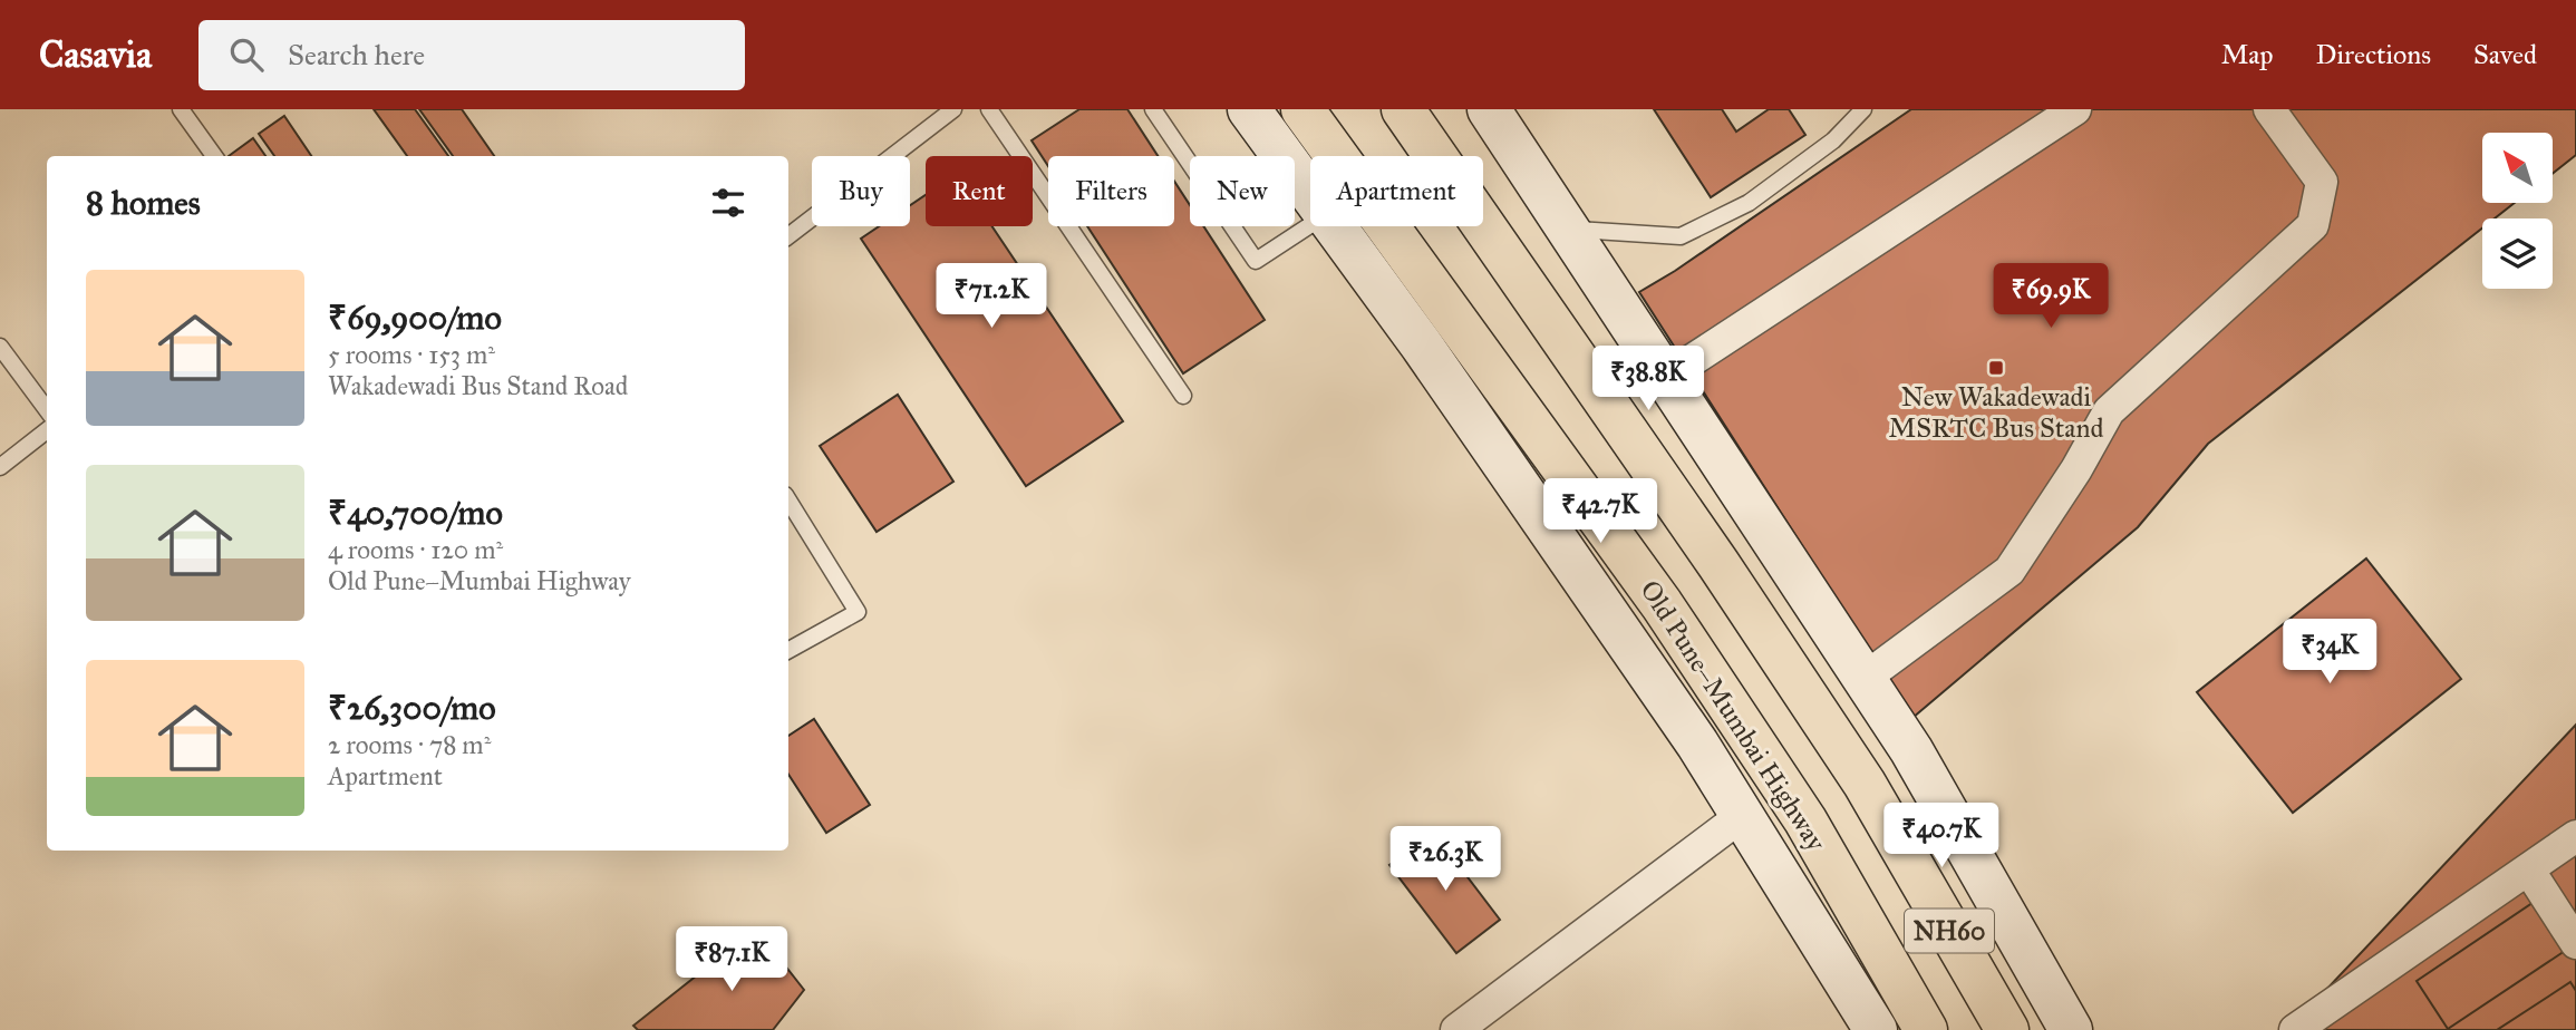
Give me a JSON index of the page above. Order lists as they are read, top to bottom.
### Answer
{
  "streets": {
    "highway": ["Old Pune–Mumbai Highway", "NH60"]
  },
  "places": {
    "transit": ["New Wakadewadi MSRTC Bus Stand"]
  },
  "north": "top left",
  "page": {
    "header": "Casavia",
    "search": "Search here",
    "nav": ["Map", "Directions", "Saved"],
    "chip": [
      "Buy",
      "Rent",
      "Filters",
      "New",
      "Apartment"
    ],
    "heading": "8 homes",
    "list": [
      {
        "name": "₹69,900/mo",
        "note": "5 rooms · 153 m² · Wakadewadi Bus Stand Road"
      },
      {
        "name": "₹40,700/mo",
        "note": "4 rooms · 120 m² · Old Pune–Mumbai Highway"
      },
      {
        "name": "₹26,300/mo",
        "note": "2 rooms · 78 m² · Apartment"
      }
    ],
    "price": [
      "₹71.2K",
      "₹69.9K",
      "₹38.8K",
      "₹42.7K",
      "₹34K",
      "₹40.7K",
      "₹26.3K",
      "₹87.1K"
    ]
  }
}
